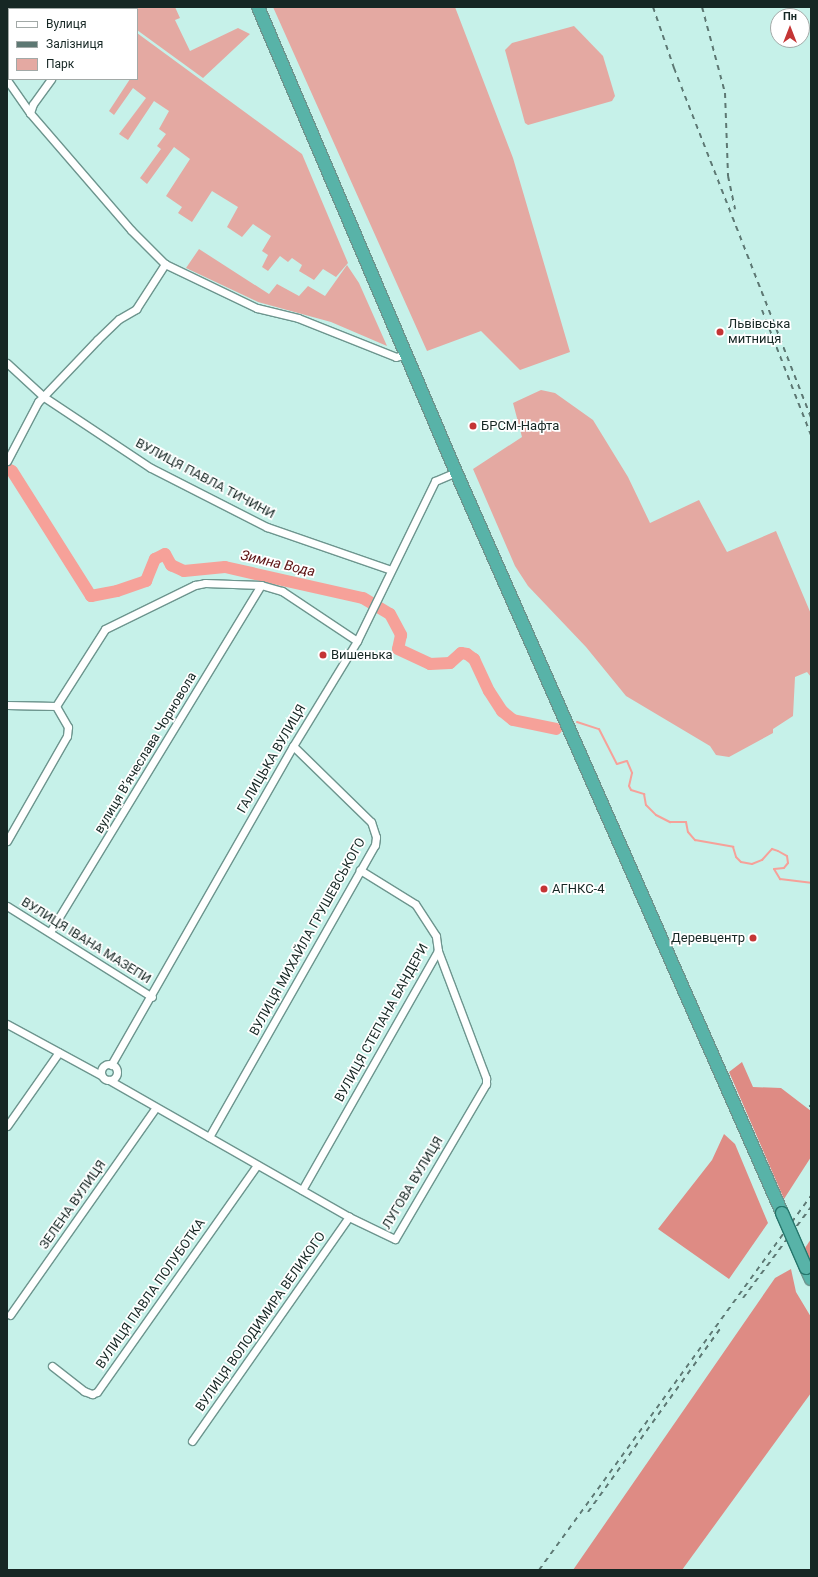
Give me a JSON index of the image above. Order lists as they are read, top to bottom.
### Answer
{
  "streets": {
    "street": [
      "ВУЛИЦЯ ПАВЛА ТИЧИНИ",
      "вулиця Вʼячеслава Чорновола",
      "ГАЛИЦЬКА ВУЛИЦЯ",
      "ВУЛИЦЯ МИХАЙЛА ГРУШЕВСЬКОГО",
      "ВУЛИЦЯ ІВАНА МАЗЕПИ",
      "ВУЛИЦЯ СТЕПАНА БАНДЕРИ",
      "ЛУГОВА ВУЛИЦЯ",
      "ЗЕЛЕНА ВУЛИЦЯ",
      "ВУЛИЦЯ ПАВЛА ПОЛУБОТКА",
      "ВУЛИЦЯ ВОЛОДИМИРА ВЕЛИКОГО"
    ]
  },
  "crossings": [
    ["ВУЛИЦЯ ПАВЛА ТИЧИНИ", "ГАЛИЦЬКА ВУЛИЦЯ"],
    ["вулиця Вʼячеслава Чорновола", "ВУЛИЦЯ ІВАНА МАЗЕПИ"],
    ["ГАЛИЦЬКА ВУЛИЦЯ", "ВУЛИЦЯ МИХАЙЛА ГРУШЕВСЬКОГО"],
    ["ГАЛИЦЬКА ВУЛИЦЯ", "ВУЛИЦЯ ІВАНА МАЗЕПИ"],
    ["ГАЛИЦЬКА ВУЛИЦЯ", "ЛУГОВА ВУЛИЦЯ"],
    ["ВУЛИЦЯ МИХАЙЛА ГРУШЕВСЬКОГО", "ВУЛИЦЯ СТЕПАНА БАНДЕРИ"],
    ["ВУЛИЦЯ МИХАЙЛА ГРУШЕВСЬКОГО", "ЛУГОВА ВУЛИЦЯ"],
    ["ВУЛИЦЯ СТЕПАНА БАНДЕРИ", "ЛУГОВА ВУЛИЦЯ"],
    ["ЛУГОВА ВУЛИЦЯ", "ЗЕЛЕНА ВУЛИЦЯ"],
    ["ЛУГОВА ВУЛИЦЯ", "ВУЛИЦЯ ПАВЛА ПОЛУБОТКА"],
    ["ЛУГОВА ВУЛИЦЯ", "ВУЛИЦЯ ВОЛОДИМИРА ВЕЛИКОГО"]
  ],
  "water": ["Зимна Вода"],
  "places": [
    "Львівська митниця",
    "БРСМ-Нафта",
    "Вишенька",
    "АГНКС-4",
    "Деревцентр"
  ],
  "legend": ["Вулиця", "Залізниця", "Парк"],
  "north": "top"
}
